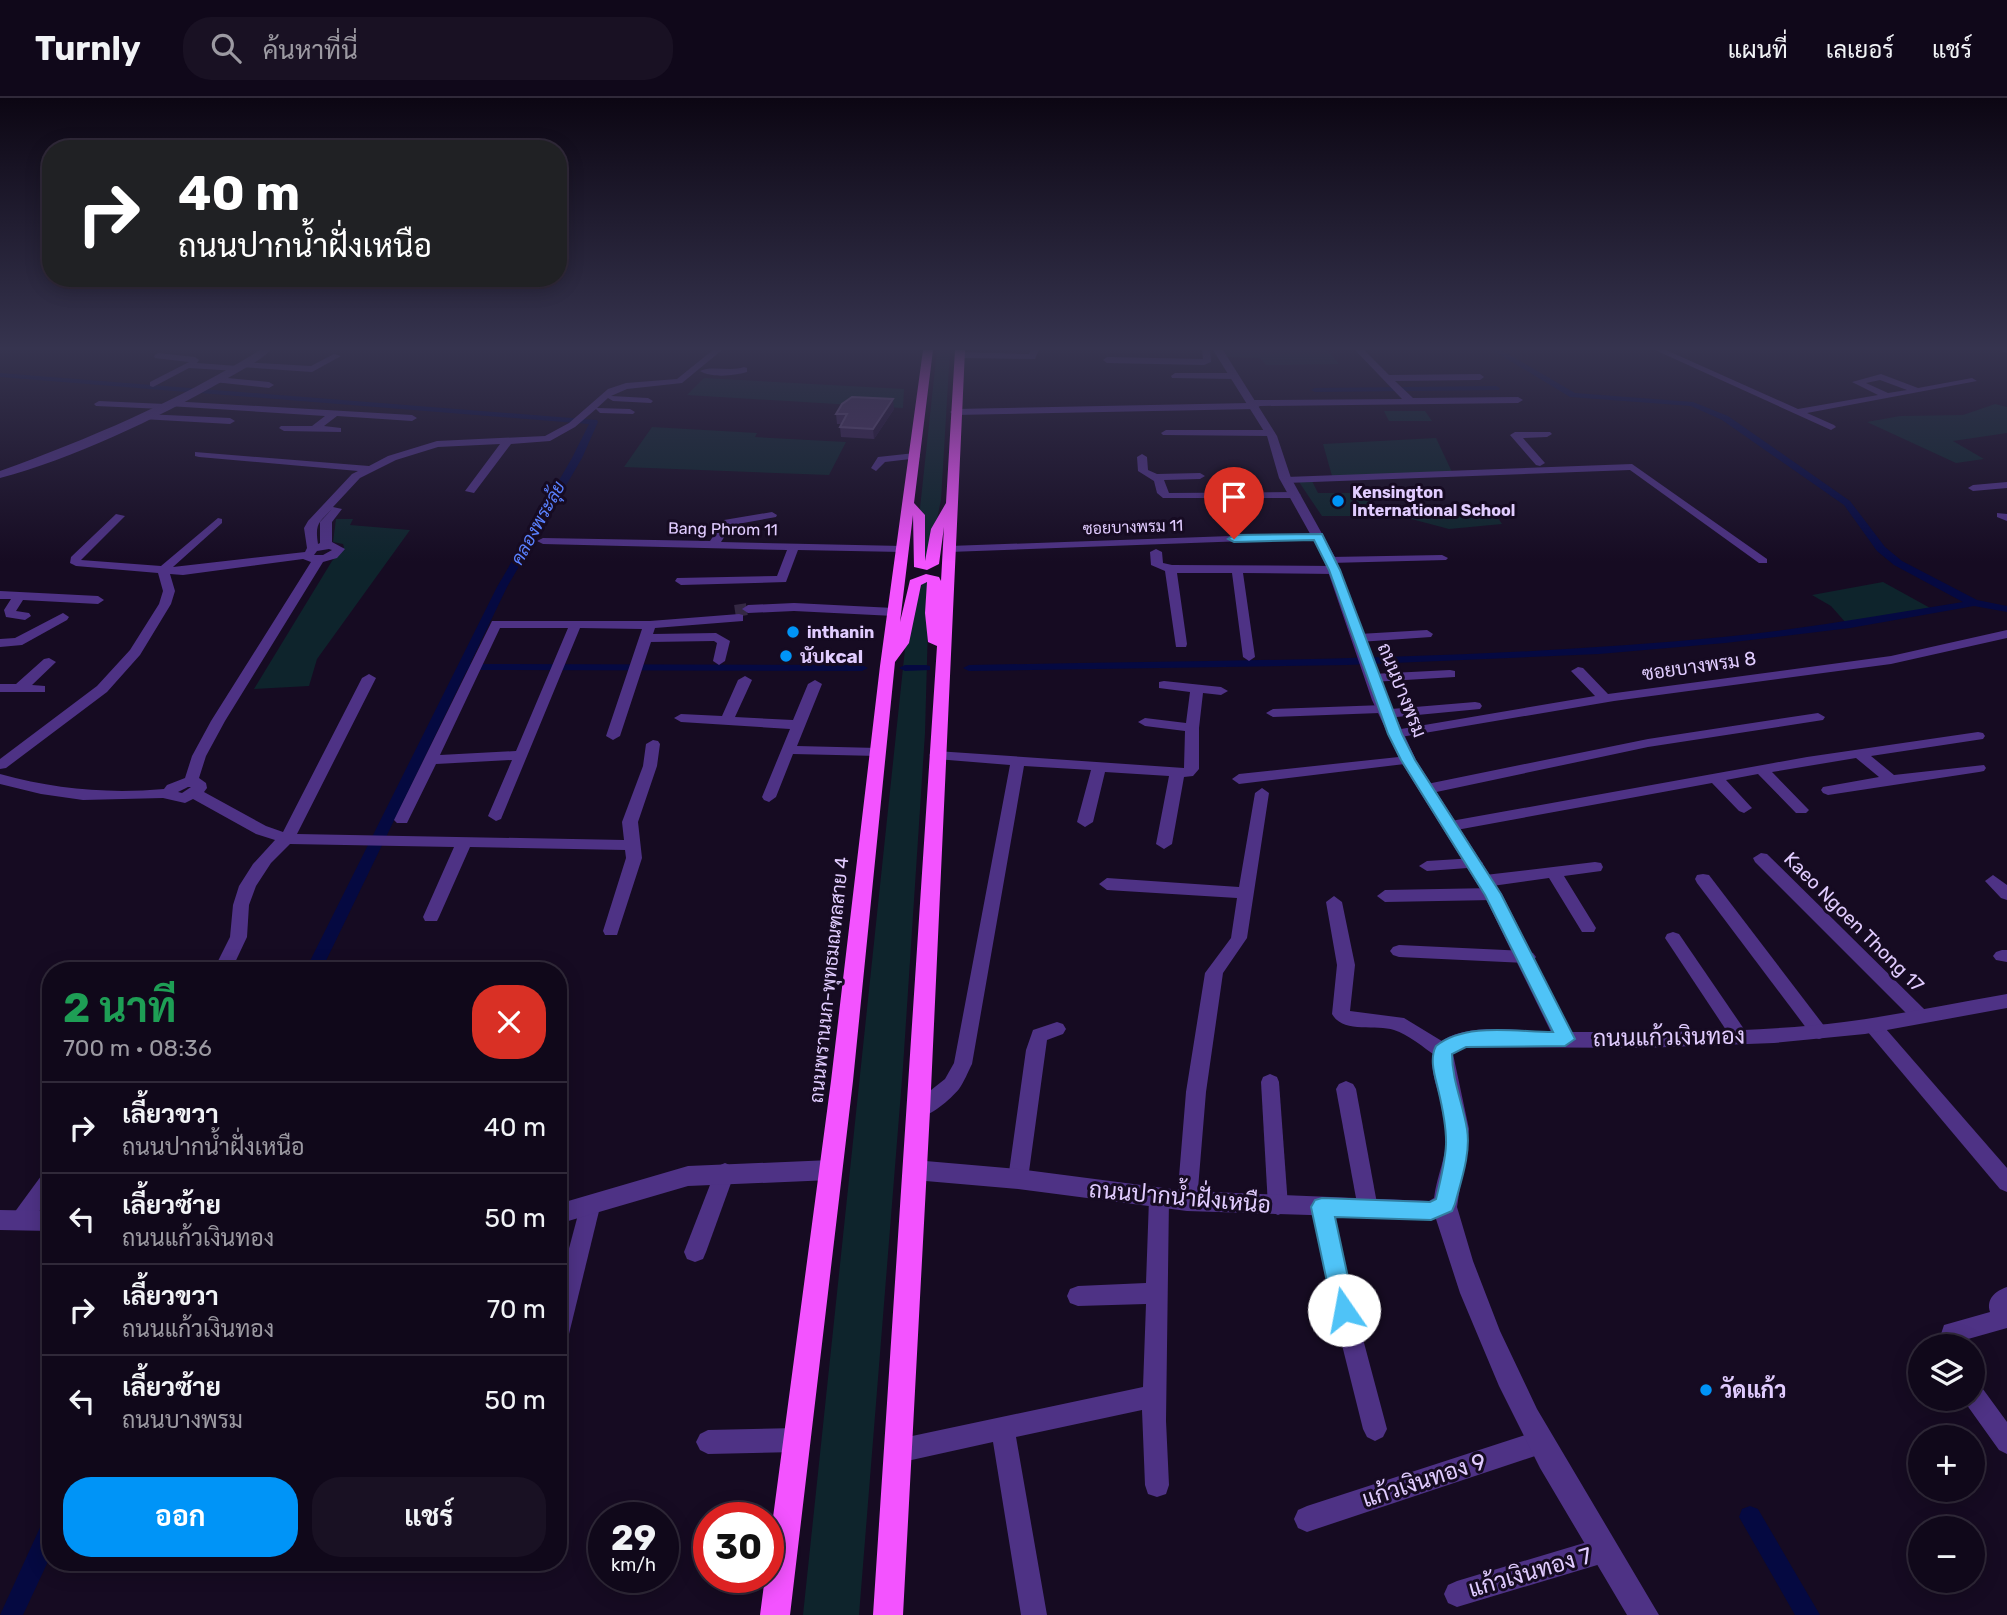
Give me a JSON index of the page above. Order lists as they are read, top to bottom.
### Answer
{
  "streets": {
    "main road": ["ถนนพรานนก-พุทธมณฑลสาย 4"],
    "street": [
      "ซอยบางพรม 11",
      "Bang Phrom 11",
      "ซอยบางพรม 8",
      "ถนนบางพรม",
      "Kaeo Ngoen Thong 17",
      "ถนนแก้วเงินทอง",
      "ถนนปากน้ำฝั่งเหนือ",
      "แก้วเงินทอง 9",
      "แก้วเงินทอง 7"
    ]
  },
  "crossings": [
    ["ซอยบางพรม 11", "ถนนบางพรม"],
    ["Bang Phrom 11", "ถนนพรานนก-พุทธมณฑลสาย 4"],
    ["ซอยบางพรม 8", "ถนนบางพรม"],
    ["ถนนบางพรม", "ถนนแก้วเงินทอง"],
    ["Kaeo Ngoen Thong 17", "ถนนแก้วเงินทอง"]
  ],
  "water": ["คลองพระลุ้ย"],
  "places": [
    "Kensington International School",
    "inthanin",
    "นับkcal",
    "วัดแก้ว"
  ],
  "page": {
    "header": "Turnly",
    "search": "ค้นหาที่นี่",
    "nav": ["แผนที่", "เลเยอร์", "แชร์"],
    "turn": ["40 m", "ถนนปากน้ำฝั่งเหนือ"],
    "heading": ["2 นาที", "700 m · 08:36"],
    "list": [
      {
        "name": "เลี้ยวขวา",
        "note": "ถนนปากน้ำฝั่งเหนือ",
        "value": "40 m"
      },
      {
        "name": "เลี้ยวซ้าย",
        "note": "ถนนแก้วเงินทอง",
        "value": "50 m"
      },
      {
        "name": "เลี้ยวขวา",
        "note": "ถนนแก้วเงินทอง",
        "value": "70 m"
      },
      {
        "name": "เลี้ยวซ้าย",
        "note": "ถนนบางพรม",
        "value": "50 m"
      }
    ],
    "map_buttons": ["+", "−"],
    "buttons": ["ออก", "แชร์"],
    "speed": "29 km/h",
    "limit": "30"
  }
}
